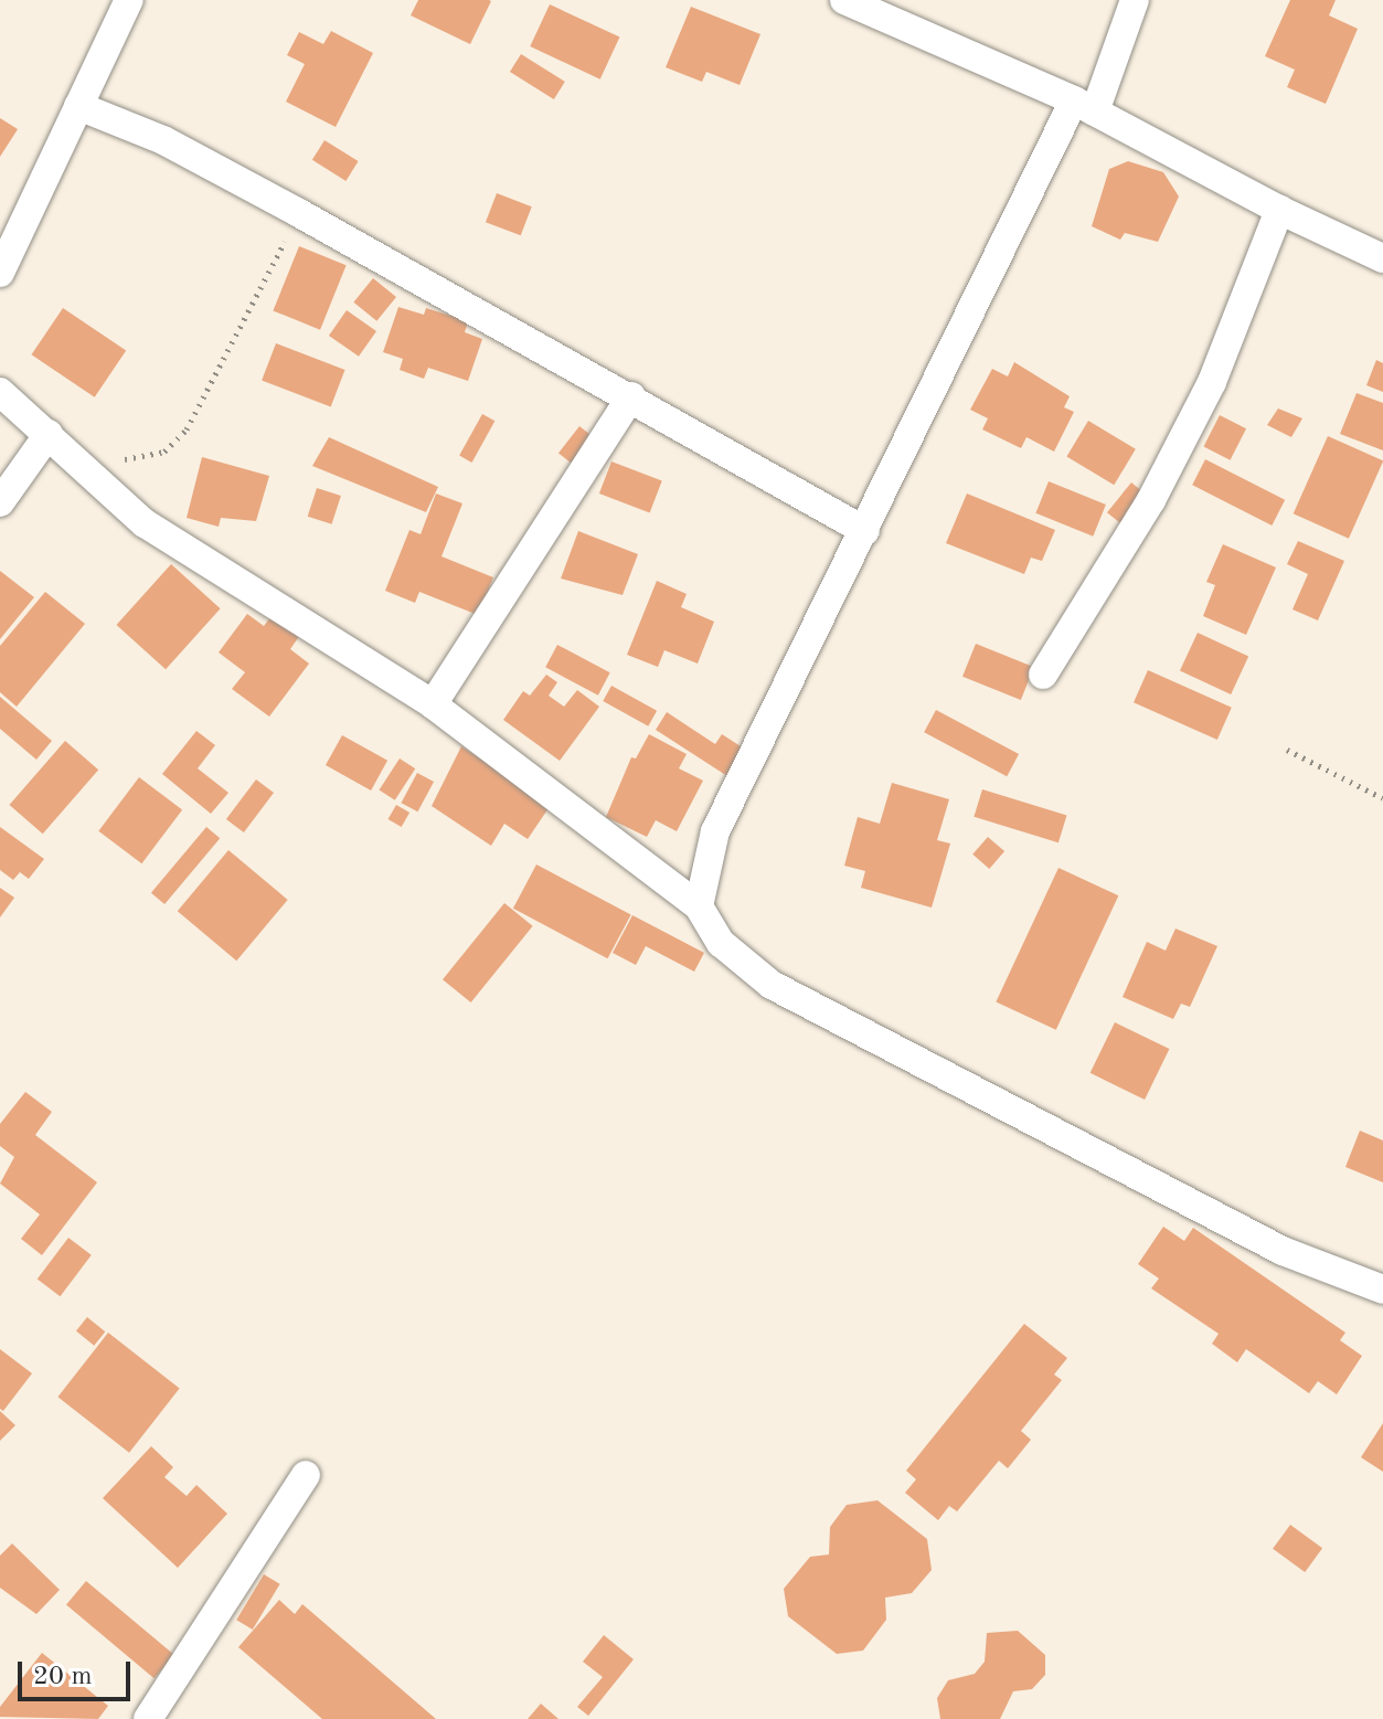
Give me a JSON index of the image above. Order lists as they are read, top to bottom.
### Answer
{
  "scale_bar": "20 m"
}
